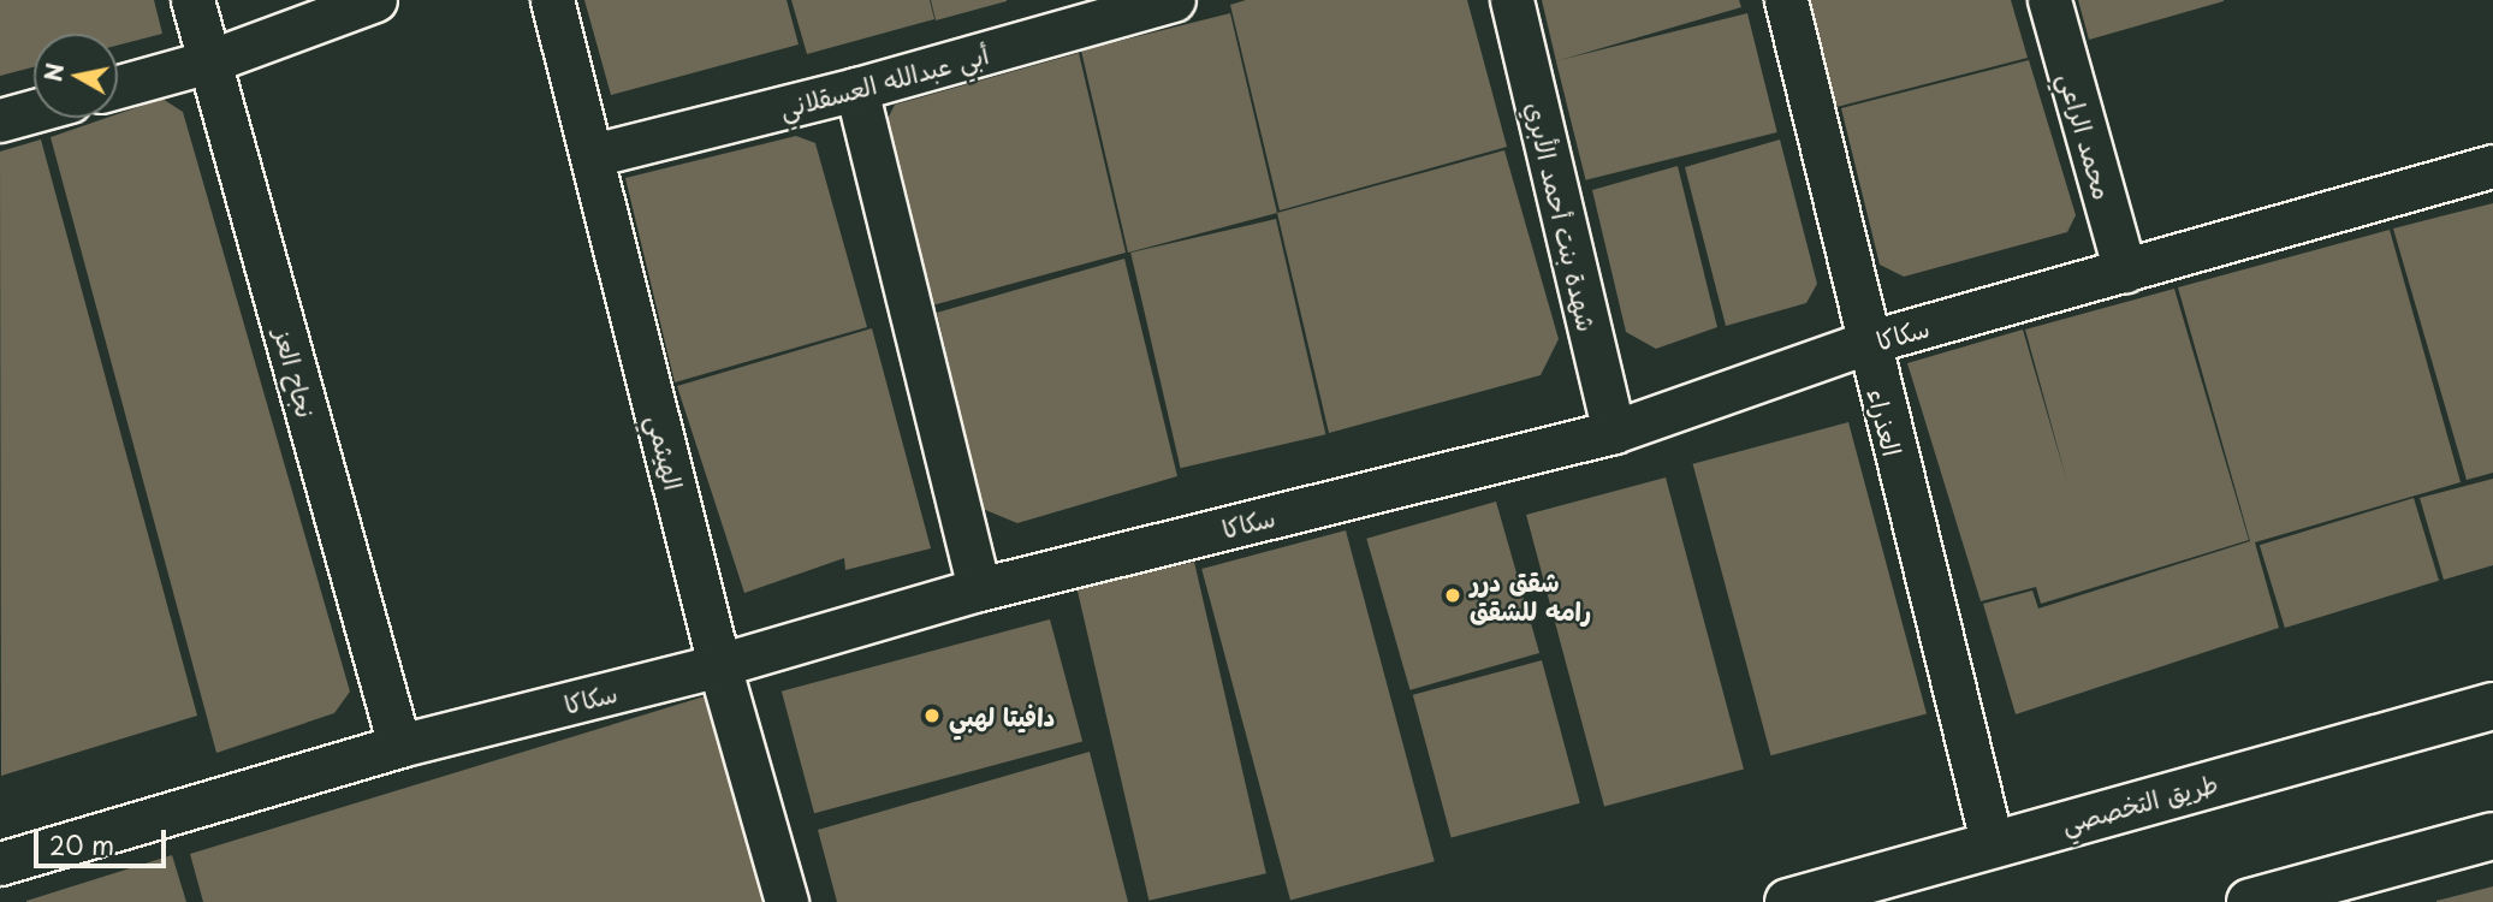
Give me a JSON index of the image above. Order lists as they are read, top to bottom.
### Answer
{
  "streets": {
    "main road": ["طريق التخصصي"],
    "street": [
      "أبي عبدالله العسقلاني",
      "محمد الراعي",
      "شهدة بنت أحمد الأبري",
      "سكاكا",
      "نجاح العز",
      "العذراء",
      "الهيثمي"
    ]
  },
  "crossings": [
    ["أبي عبدالله العسقلاني", "الهيثمي"],
    ["محمد الراعي", "سكاكا"],
    ["شهدة بنت أحمد الأبري", "سكاكا"],
    ["سكاكا", "نجاح العز"],
    ["سكاكا", "العذراء"],
    ["سكاكا", "الهيثمي"],
    ["العذراء", "طريق التخصصي"]
  ],
  "places": ["شقق درر رامه للشقق", "دافيتا لهبي"],
  "scale_bar": "20 m",
  "north": "left"
}
